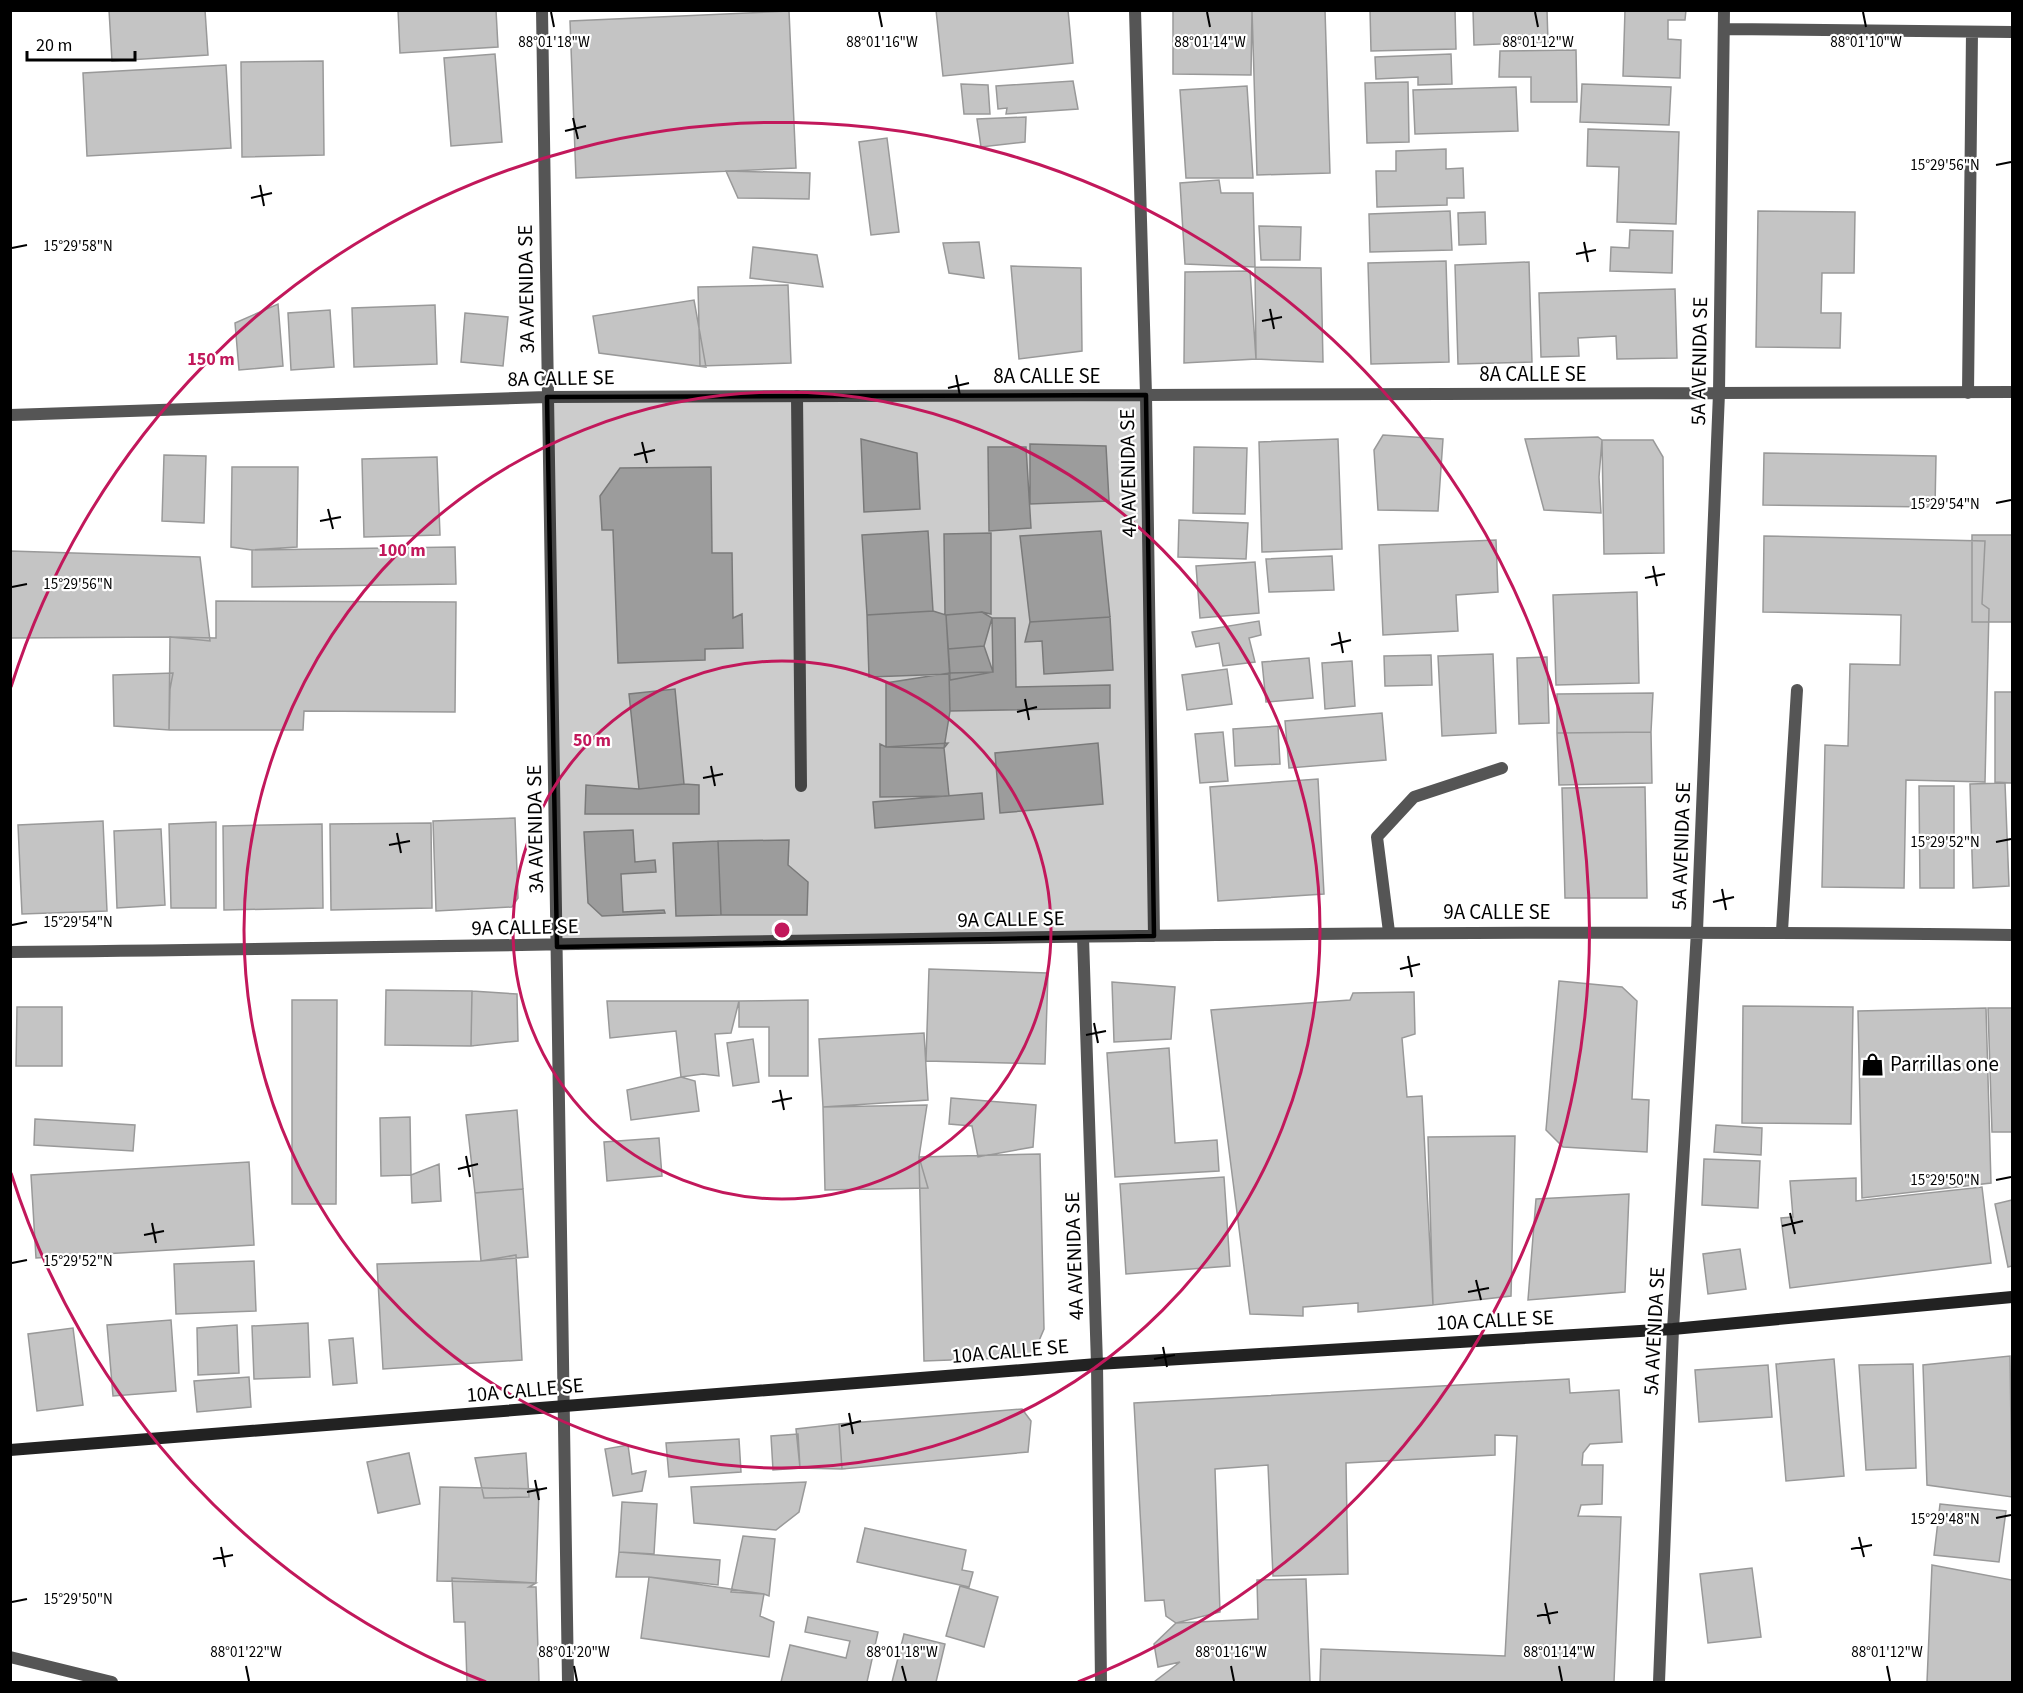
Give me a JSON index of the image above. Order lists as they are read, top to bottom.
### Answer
{
  "streets": {
    "street": [
      "3A AVENIDA SE",
      "5A AVENIDA SE",
      "8A CALLE SE",
      "4A AVENIDA SE",
      "9A CALLE SE",
      "10A CALLE SE"
    ]
  },
  "crossings": [
    ["3A AVENIDA SE", "8A CALLE SE"],
    ["3A AVENIDA SE", "9A CALLE SE"],
    ["3A AVENIDA SE", "10A CALLE SE"],
    ["5A AVENIDA SE", "8A CALLE SE"],
    ["5A AVENIDA SE", "9A CALLE SE"],
    ["5A AVENIDA SE", "10A CALLE SE"],
    ["8A CALLE SE", "4A AVENIDA SE"],
    ["4A AVENIDA SE", "9A CALLE SE"],
    ["4A AVENIDA SE", "10A CALLE SE"]
  ],
  "places": {
    "shop": ["Parrillas one"]
  },
  "scale_bar": "20 m",
  "coordinates": [
    "88°01'18\"W",
    "88°01'16\"W",
    "88°01'14\"W",
    "88°01'12\"W",
    "88°01'10\"W",
    "15°29'56\"N",
    "15°29'58\"N",
    "15°29'54\"N",
    "15°29'52\"N",
    "15°29'50\"N",
    "15°29'48\"N",
    "88°01'22\"W",
    "88°01'20\"W"
  ],
  "rings": ["150 m", "100 m", "50 m"]
}
